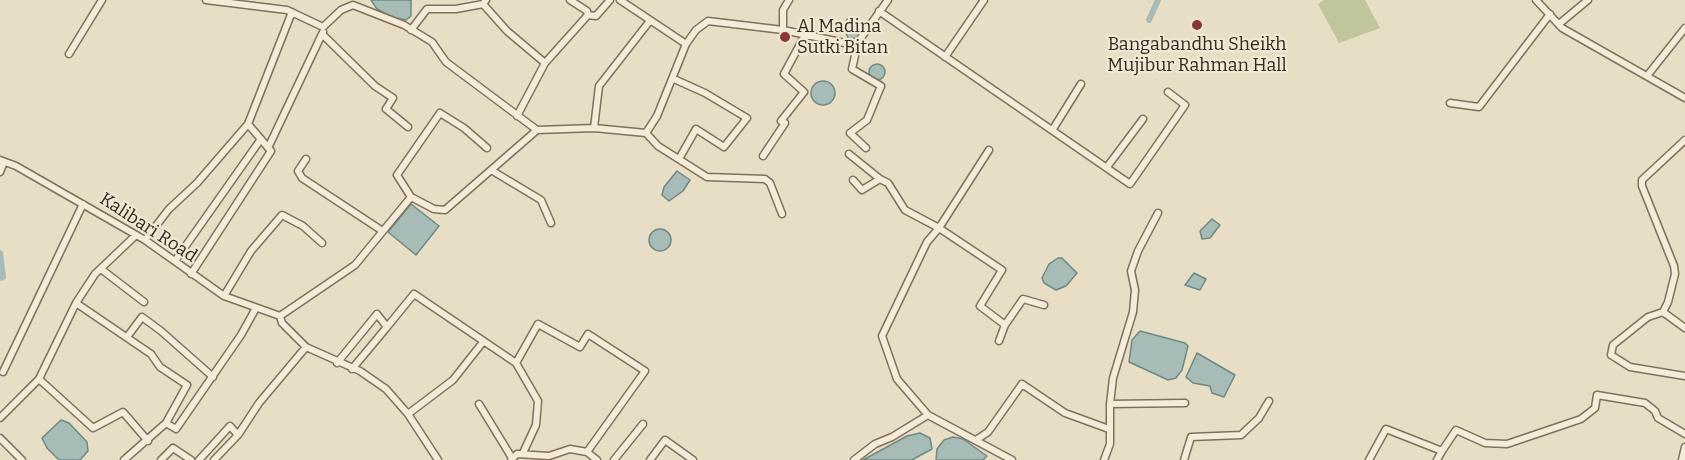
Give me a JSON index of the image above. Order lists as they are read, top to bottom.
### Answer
{
  "streets": {
    "street": ["Kalibari Road"]
  },
  "places": ["Bangabandhu Sheikh Mujibur Rahman Hall", "Al Madina Sutki Bitan"]
}
